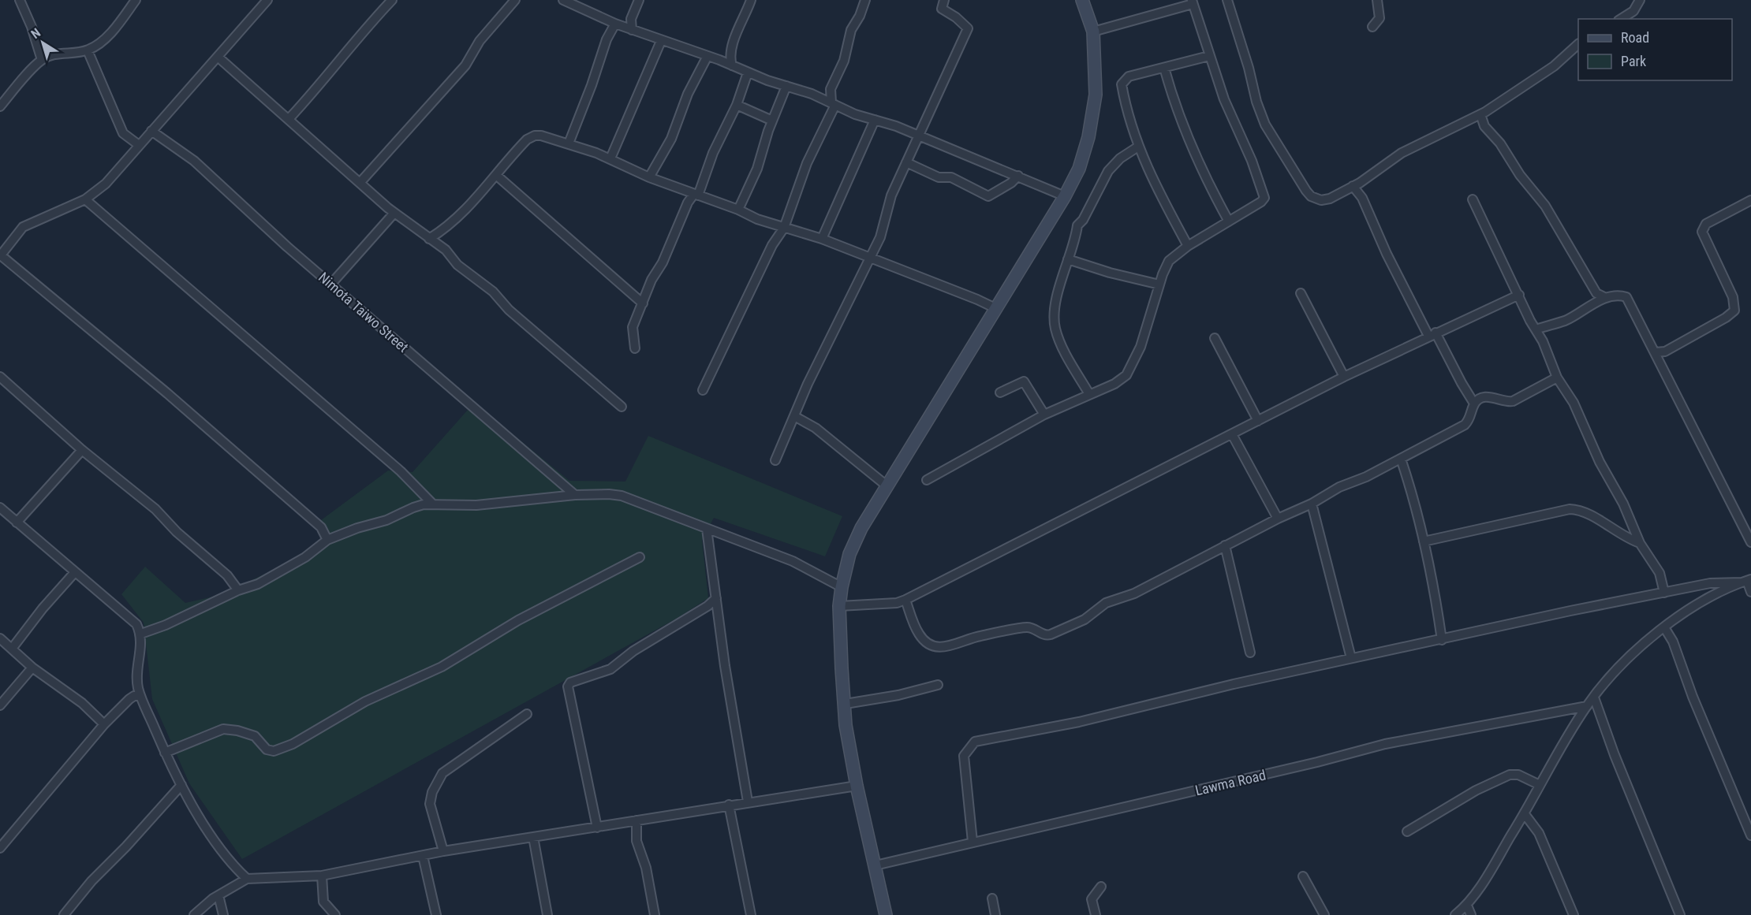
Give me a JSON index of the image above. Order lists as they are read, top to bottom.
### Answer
{
  "streets": {
    "street": ["Nimota Taiwo Street", "Lawma Road"]
  },
  "legend": ["Road", "Park"],
  "north": "top left"
}
